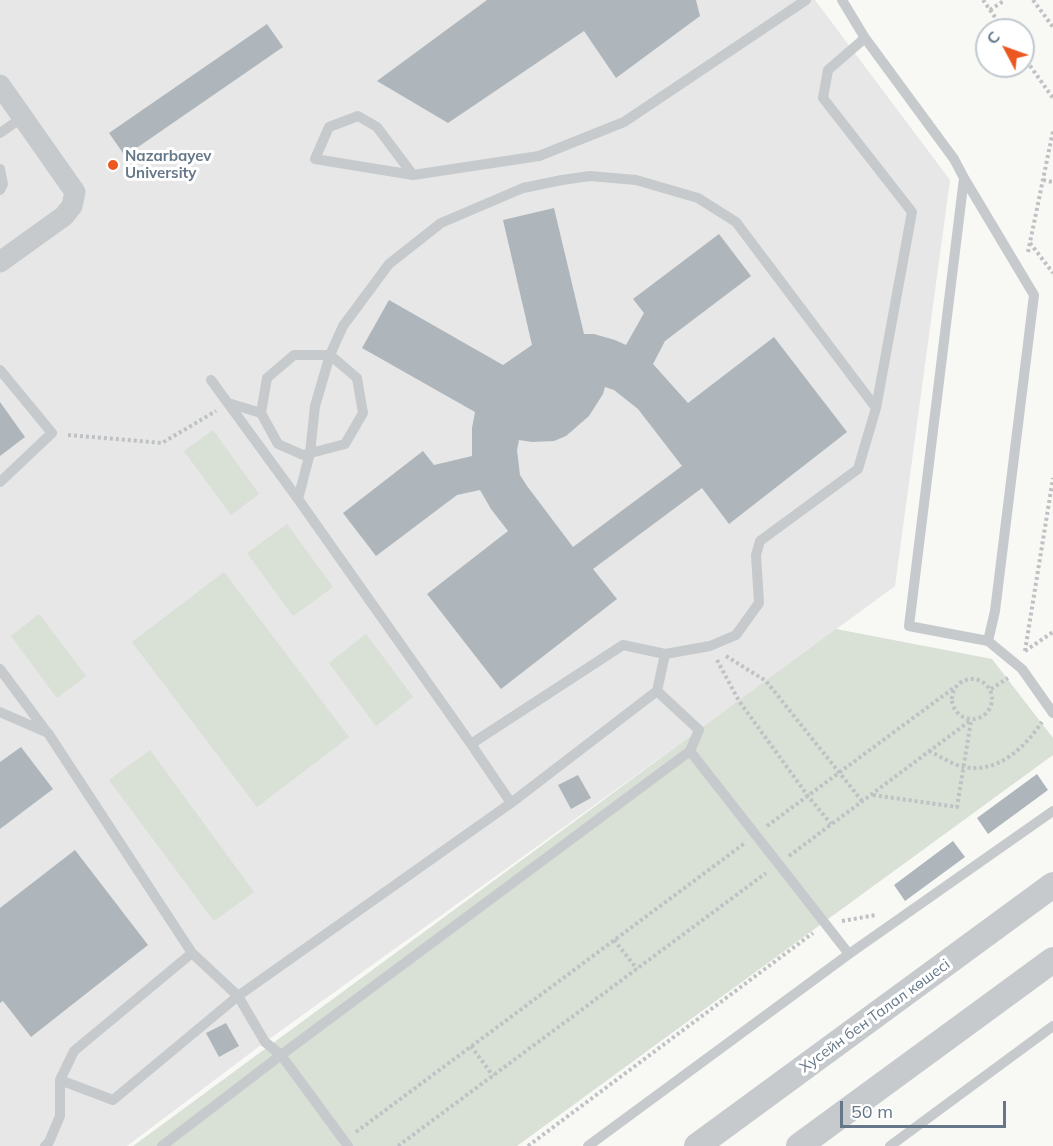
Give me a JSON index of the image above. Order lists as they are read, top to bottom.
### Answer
{
  "streets": {
    "street": ["Хусейн бен Талал көшесі"]
  },
  "places": ["Nazarbayev University"],
  "scale_bar": "50 m",
  "north": "top left"
}
